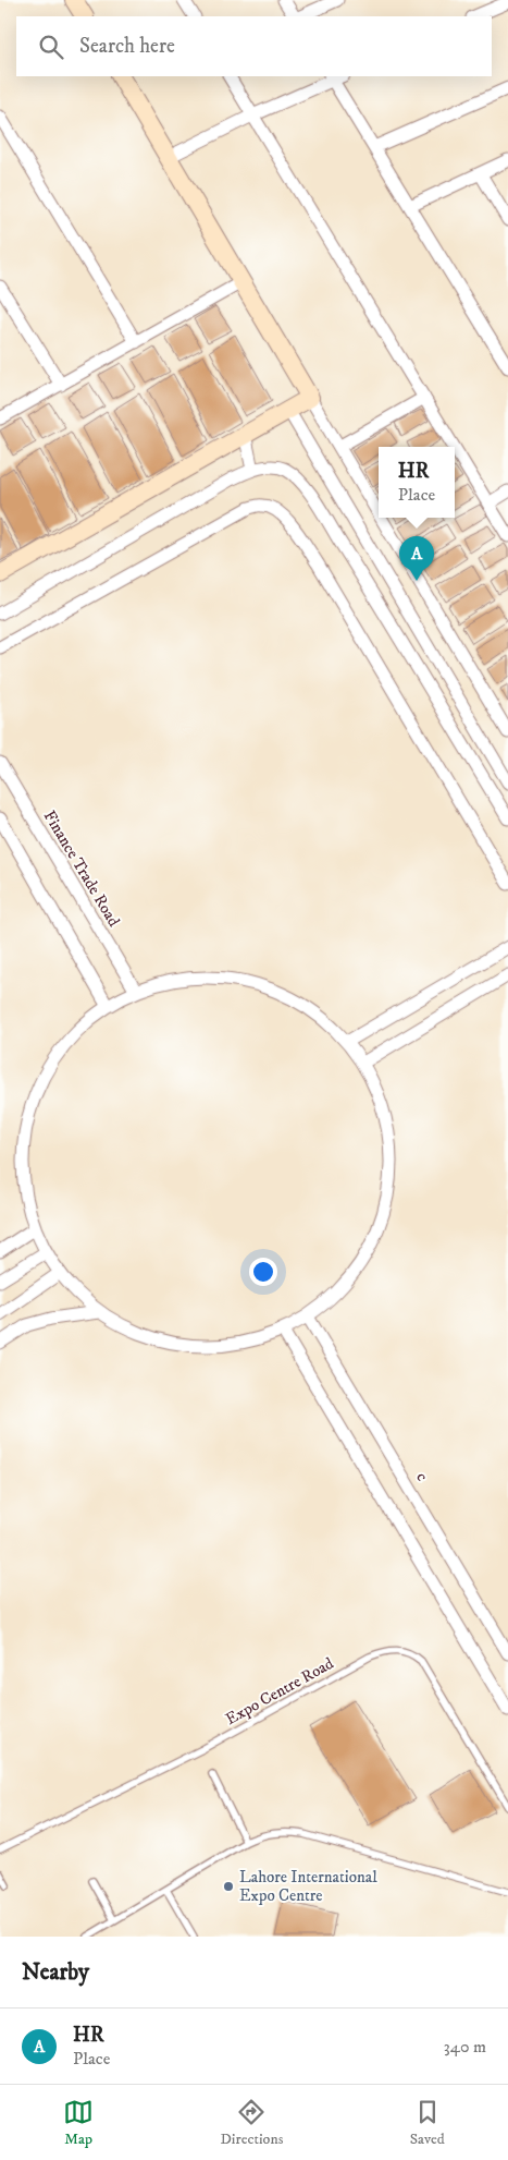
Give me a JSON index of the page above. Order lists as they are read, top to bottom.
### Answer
{
  "streets": {
    "street": ["Finance Trade Road", "c"],
    "lane": ["Expo Centre Road"]
  },
  "places": ["Lahore International Expo Centre"],
  "page": {
    "search": "Search here",
    "popup": ["HR", "Place"],
    "pins": "A",
    "heading": "Nearby",
    "list": [
      {
        "mark": "A",
        "name": "HR",
        "note": "Place",
        "value": "340 m"
      }
    ],
    "nav": ["Map", "Directions", "Saved"]
  }
}
